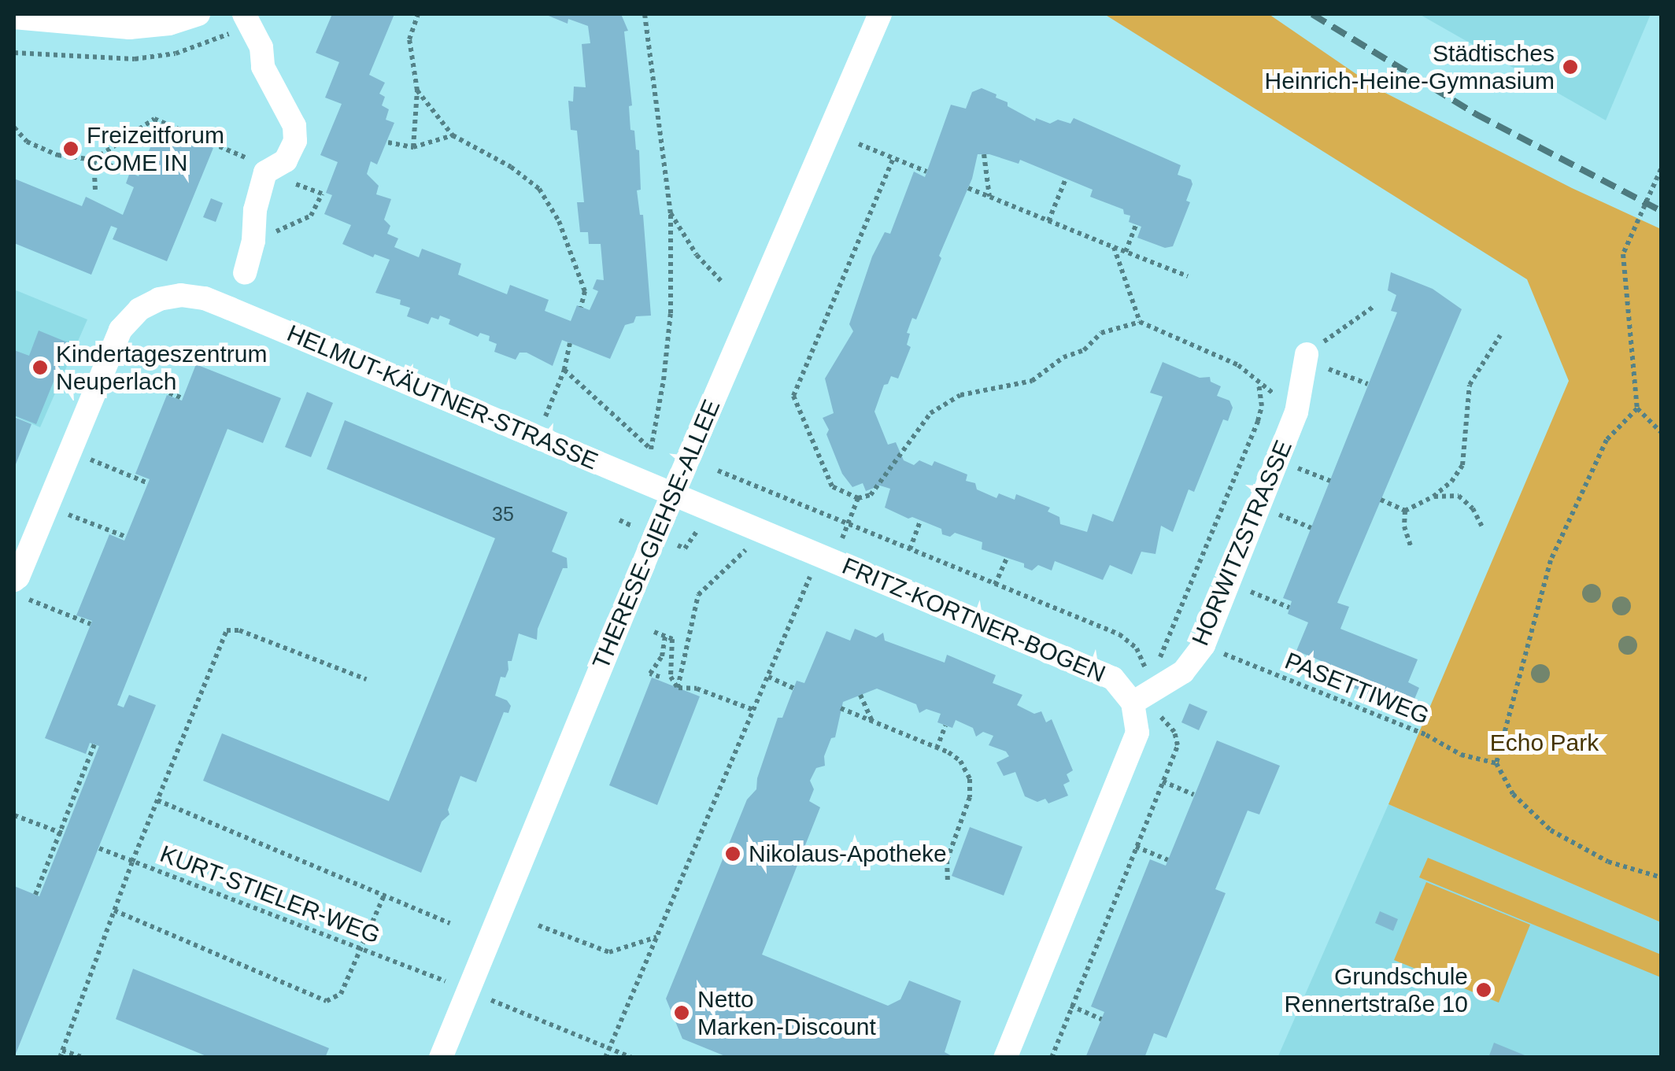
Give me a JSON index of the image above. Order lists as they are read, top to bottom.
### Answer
{
  "streets": {
    "street": [
      "HELMUT-KÄUTNER-STRASSE",
      "THERESE-GIEHSE-ALLEE",
      "HORWITZSTRASSE",
      "FRITZ-KORTNER-BOGEN"
    ],
    "path": ["PASETTIWEG", "KURT-STIELER-WEG"]
  },
  "crossings": [
    ["HELMUT-KÄUTNER-STRASSE", "THERESE-GIEHSE-ALLEE"],
    ["HELMUT-KÄUTNER-STRASSE", "FRITZ-KORTNER-BOGEN"],
    ["THERESE-GIEHSE-ALLEE", "FRITZ-KORTNER-BOGEN"],
    ["HORWITZSTRASSE", "FRITZ-KORTNER-BOGEN"],
    ["HORWITZSTRASSE", "PASETTIWEG"]
  ],
  "parks": ["Echo Park"],
  "places": [
    "Städtisches Heinrich-Heine-Gymnasium",
    "Freizeitforum COME IN",
    "Kindertageszentrum Neuperlach",
    "Nikolaus-Apotheke",
    "Grundschule Rennertstraße 10",
    "Netto Marken-Discount"
  ],
  "house_numbers": ["35"]
}
